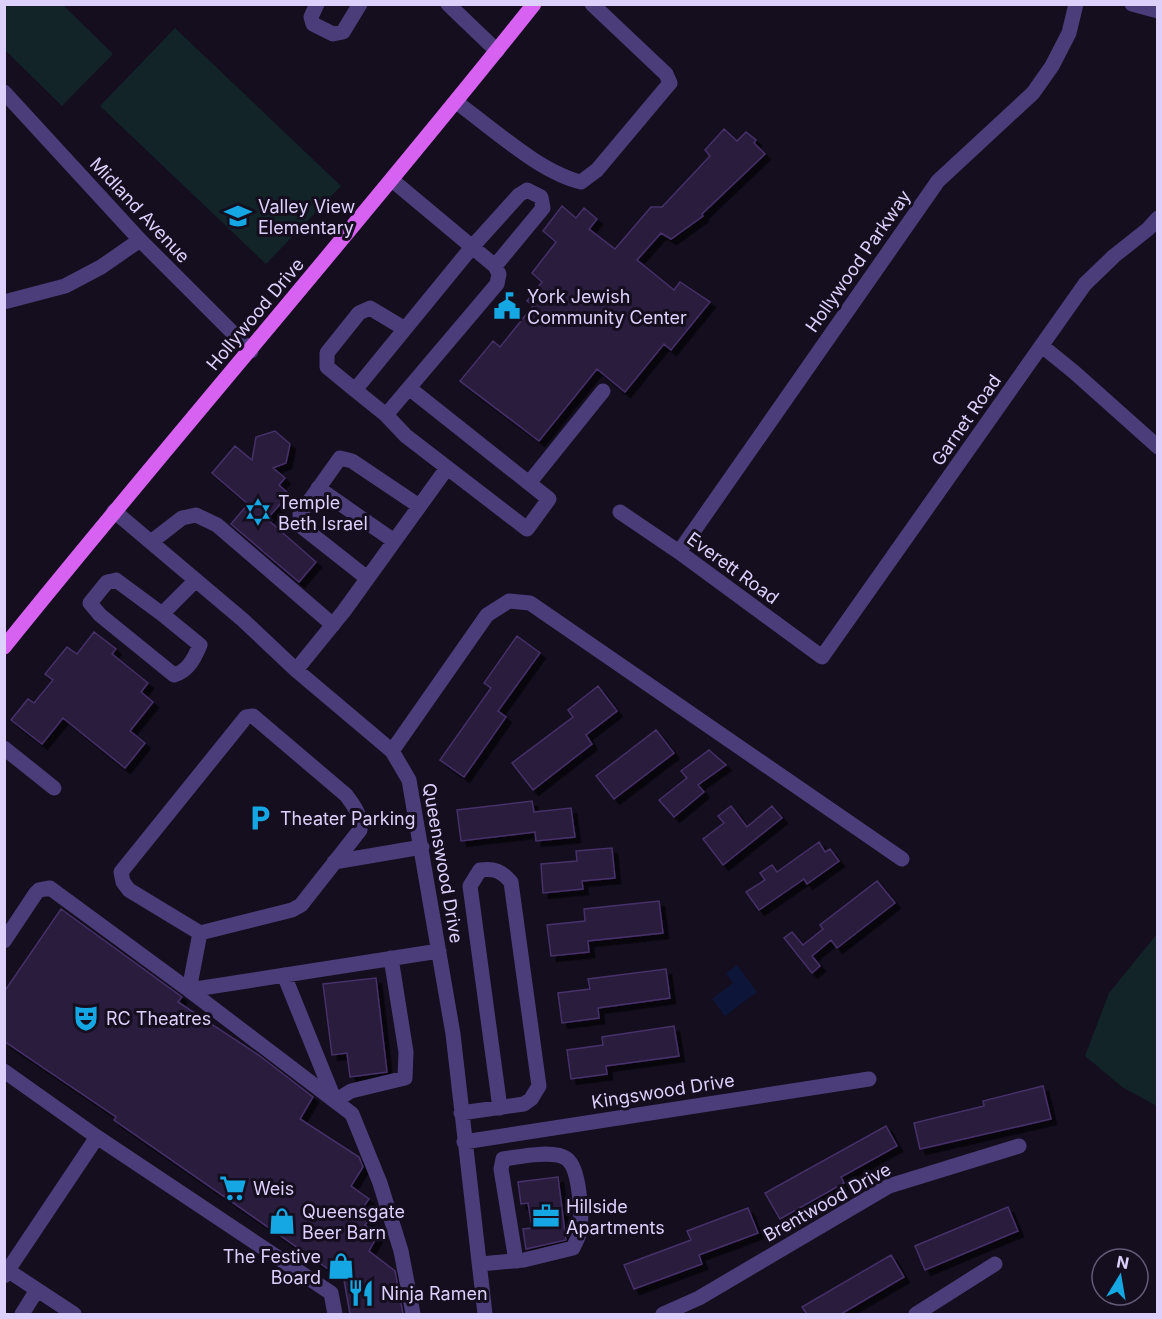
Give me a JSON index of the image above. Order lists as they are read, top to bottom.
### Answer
{
  "streets": {
    "main road": ["Hollywood Drive"],
    "street": [
      "Midland Avenue",
      "Hollywood Parkway",
      "Garnet Road",
      "Everett Road",
      "Queenswood Drive",
      "Kingswood Drive",
      "Brentwood Drive"
    ]
  },
  "crossings": [
    ["Midland Avenue", "Hollywood Drive"],
    ["Hollywood Parkway", "Everett Road"],
    ["Hollywood Drive", "Queenswood Drive"],
    ["Garnet Road", "Everett Road"],
    ["Queenswood Drive", "Kingswood Drive"]
  ],
  "places": {
    "school or university": ["Valley View Elementary"],
    "public building": ["York Jewish Community Center"],
    "synagogue": ["Temple Beth Israel"],
    "parking": ["Theater Parking"],
    "theatre": ["RC Theatres"],
    "supermarket": ["Weis"],
    "office": ["Hillside Apartments"],
    "shop": ["Queensgate Beer Barn", "The Festive Board"],
    "restaurant": ["Ninja Ramen"]
  },
  "north": "top"
}
